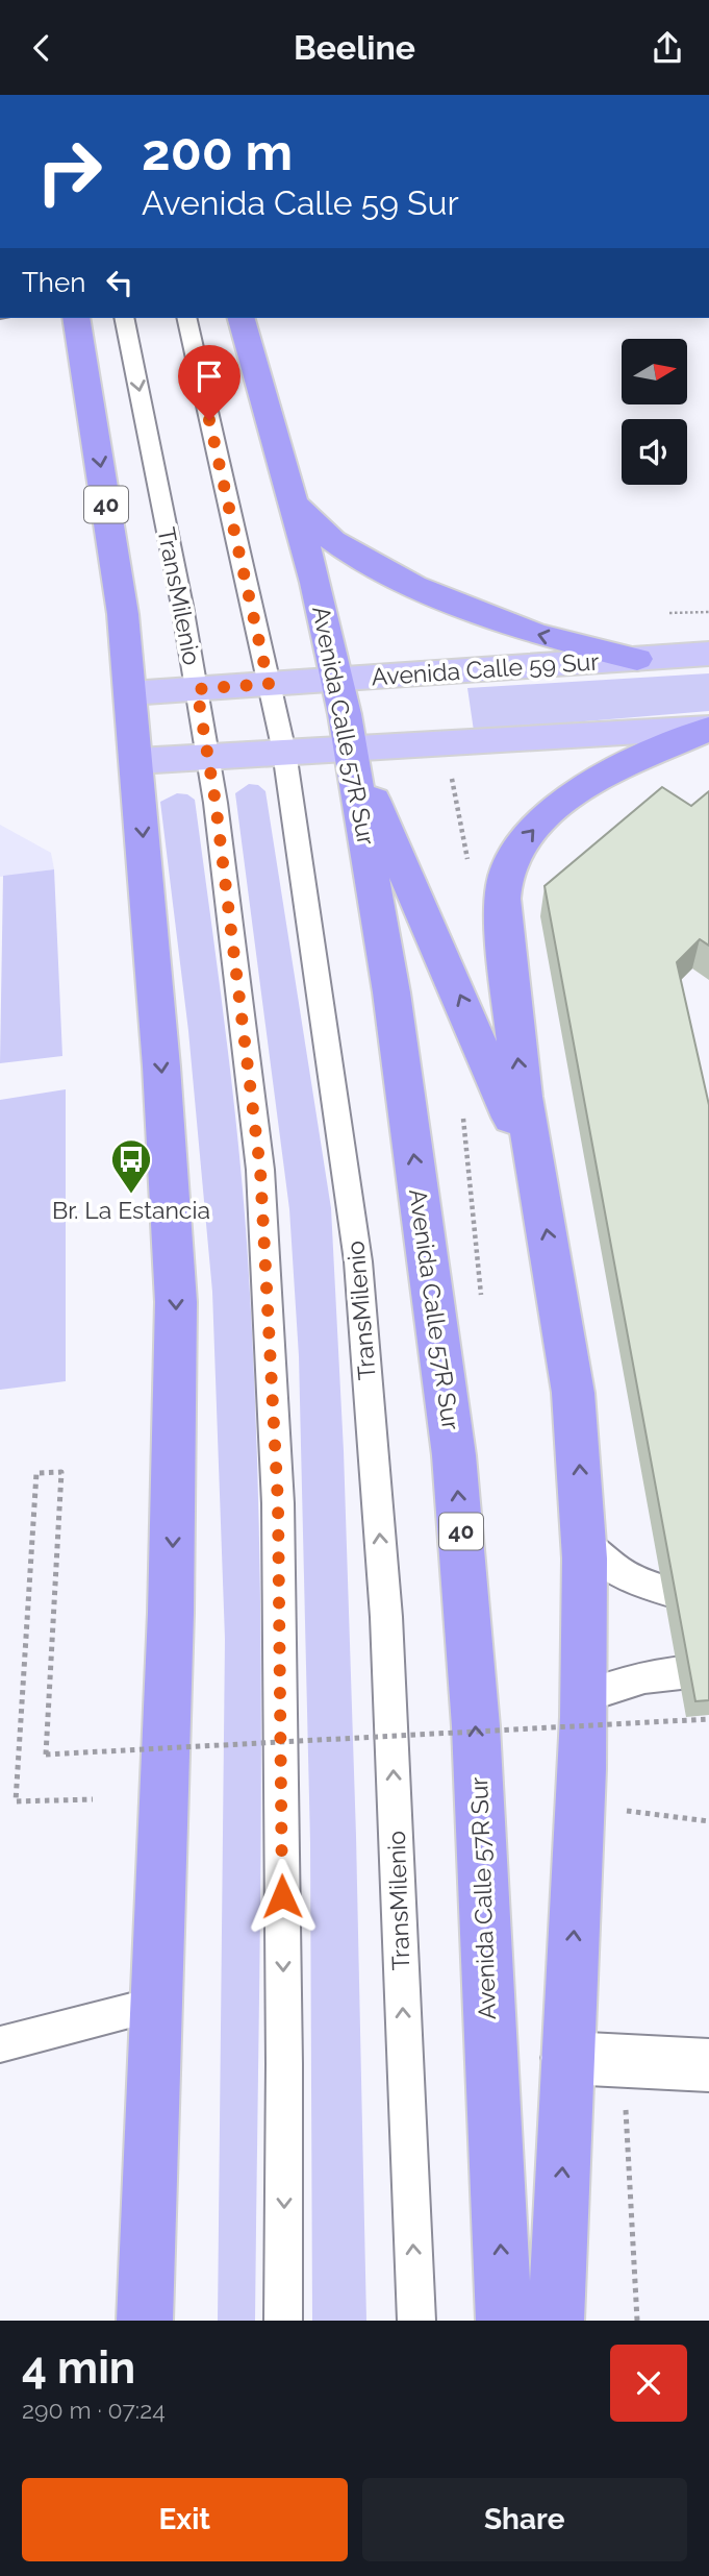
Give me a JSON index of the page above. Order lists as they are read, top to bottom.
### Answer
{
  "streets": {
    "highway": ["40", "Avenida Calle 57R Sur"],
    "main road": ["Avenida Calle 59 Sur"],
    "lane": ["TransMilenio"]
  },
  "crossings": [
    ["40", "Avenida Calle 59 Sur"],
    ["TransMilenio", "Avenida Calle 59 Sur"],
    ["Avenida Calle 59 Sur", "Avenida Calle 57R Sur"]
  ],
  "places": {
    "bus stop": ["Br. La Estancia"]
  },
  "north": "right",
  "page": {
    "header": "Beeline",
    "turn": ["200 m", "Avenida Calle 59 Sur"],
    "then": "Then",
    "heading": ["4 min", "290 m · 07:24"],
    "buttons": ["Exit", "Share"]
  }
}
